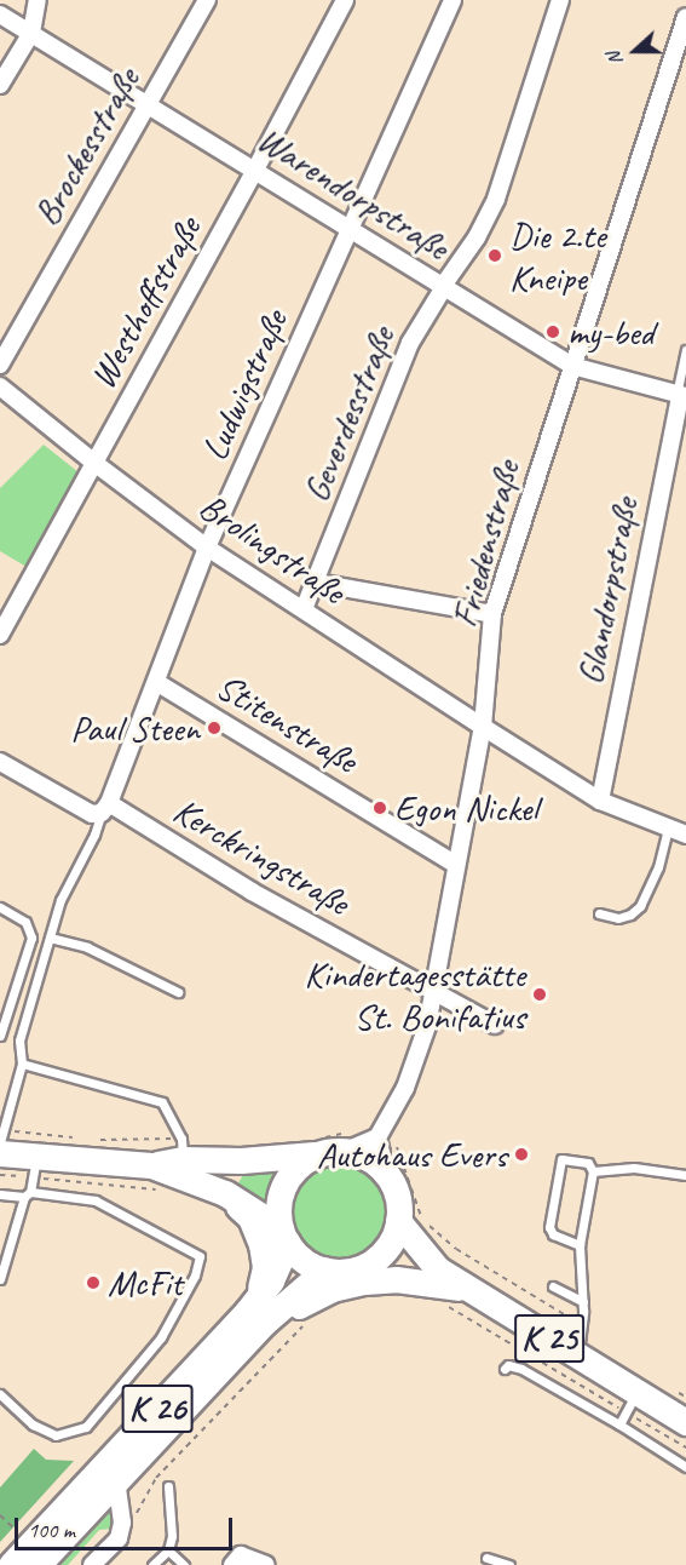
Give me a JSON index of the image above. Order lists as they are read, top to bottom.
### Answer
{
  "streets": {
    "main road": ["K 25", "K 26"],
    "street": [
      "Brockesstraße",
      "Warendorpstraße",
      "Westhoffstraße",
      "Ludwigstraße",
      "Geverdesstraße",
      "Friedenstraße",
      "Brolingstraße",
      "Glandorpstraße",
      "Stitenstraße",
      "Kerckringstraße"
    ]
  },
  "crossings": [
    ["Brockesstraße", "Warendorpstraße"],
    ["Warendorpstraße", "Westhoffstraße"],
    ["Warendorpstraße", "Ludwigstraße"],
    ["Warendorpstraße", "Geverdesstraße"],
    ["Warendorpstraße", "Friedenstraße"],
    ["Warendorpstraße", "Glandorpstraße"],
    ["Westhoffstraße", "Brolingstraße"],
    ["Ludwigstraße", "Brolingstraße"],
    ["Ludwigstraße", "Stitenstraße"],
    ["Ludwigstraße", "Kerckringstraße"],
    ["Geverdesstraße", "Brolingstraße"],
    ["Friedenstraße", "Brolingstraße"],
    ["Friedenstraße", "Stitenstraße"],
    ["Friedenstraße", "Kerckringstraße"],
    ["Brolingstraße", "Glandorpstraße"],
    ["K 25", "K 26"]
  ],
  "places": [
    "Die 2.te Kneipe",
    "my-bed",
    "Paul Steen",
    "Egon Nickel",
    "Kindertagesstätte St. Bonifatius",
    "Autohaus Evers",
    "McFit"
  ],
  "scale_bar": "100 m",
  "north": "left"
}
